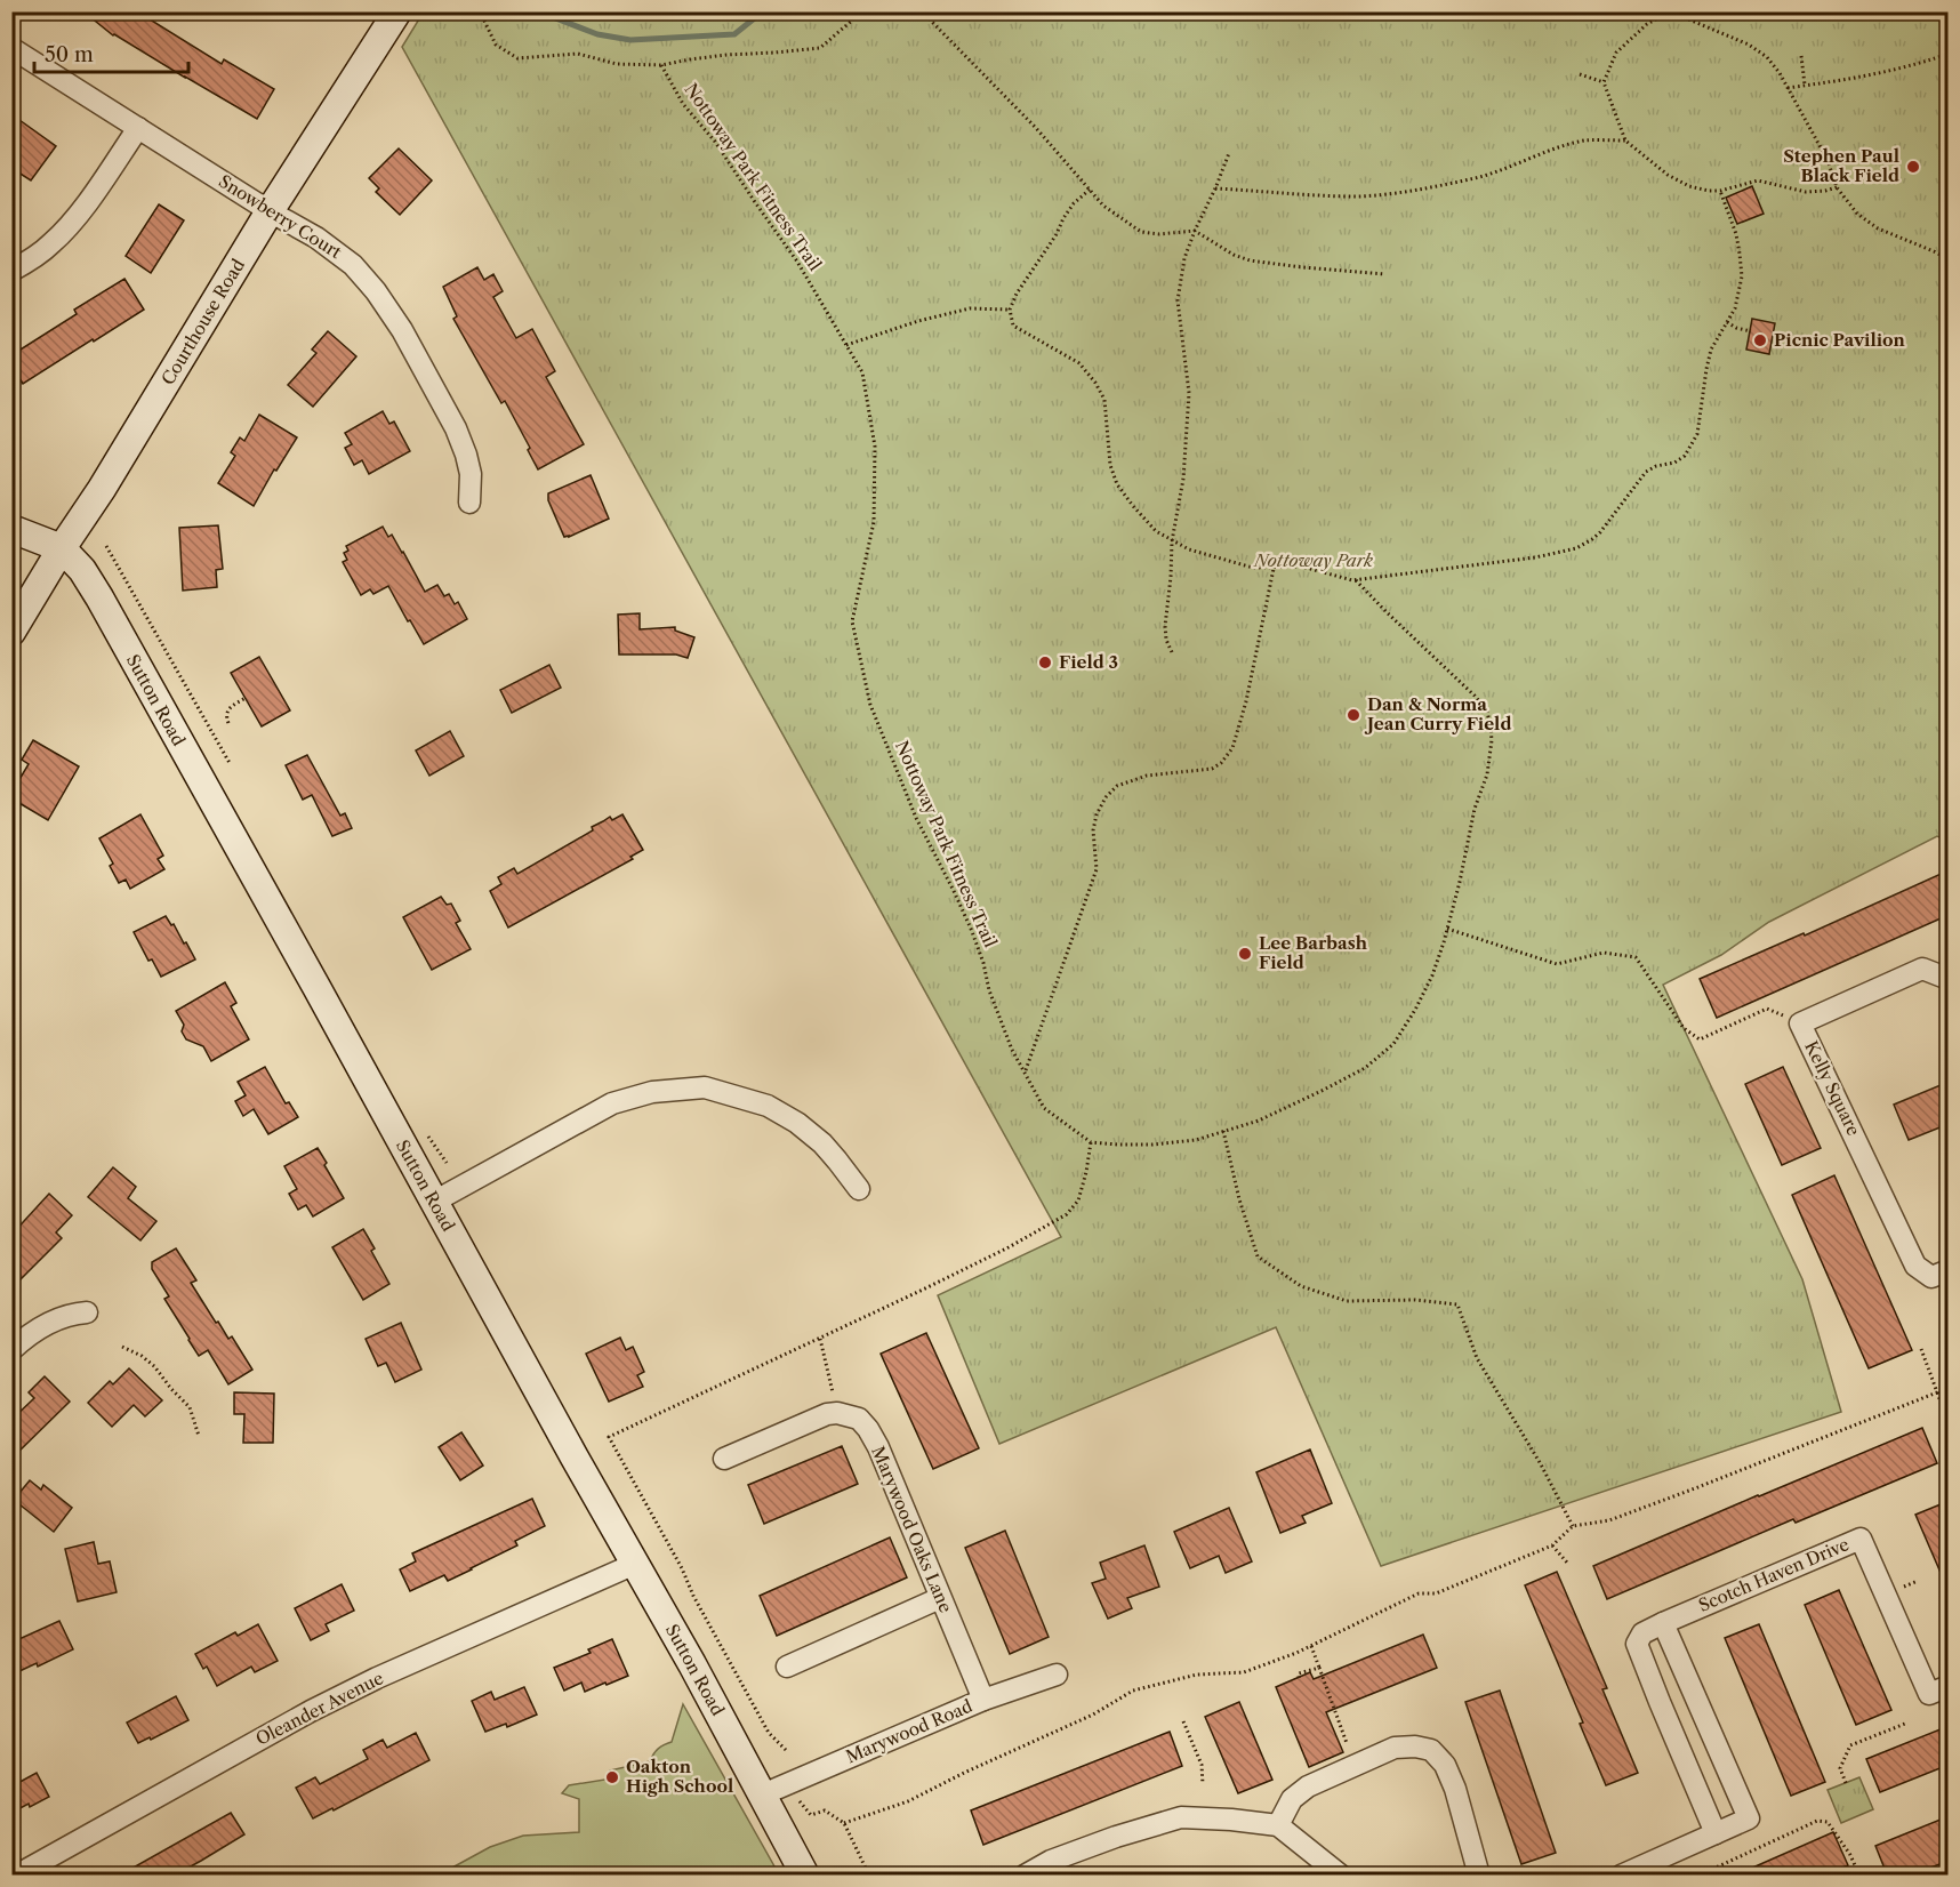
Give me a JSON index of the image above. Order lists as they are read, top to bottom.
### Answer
{
  "streets": {
    "street": [
      "Snowberry Court",
      "Courthouse Road",
      "Sutton Road",
      "Kelly Square",
      "Marywood Oaks Lane",
      "Scotch Haven Drive",
      "Oleander Avenue",
      "Marywood Road"
    ],
    "path": ["Nottoway Park Fitness Trail"]
  },
  "crossings": [
    ["Snowberry Court", "Courthouse Road"],
    ["Courthouse Road", "Sutton Road"],
    ["Sutton Road", "Oleander Avenue"],
    ["Sutton Road", "Marywood Road"],
    ["Marywood Oaks Lane", "Marywood Road"]
  ],
  "parks": ["Nottoway Park"],
  "places": [
    "Stephen Paul Black Field",
    "Picnic Pavilion",
    "Field 3",
    "Dan & Norma Jean Curry Field",
    "Lee Barbash Field",
    "Oakton High School"
  ],
  "scale_bar": "50 m"
}
